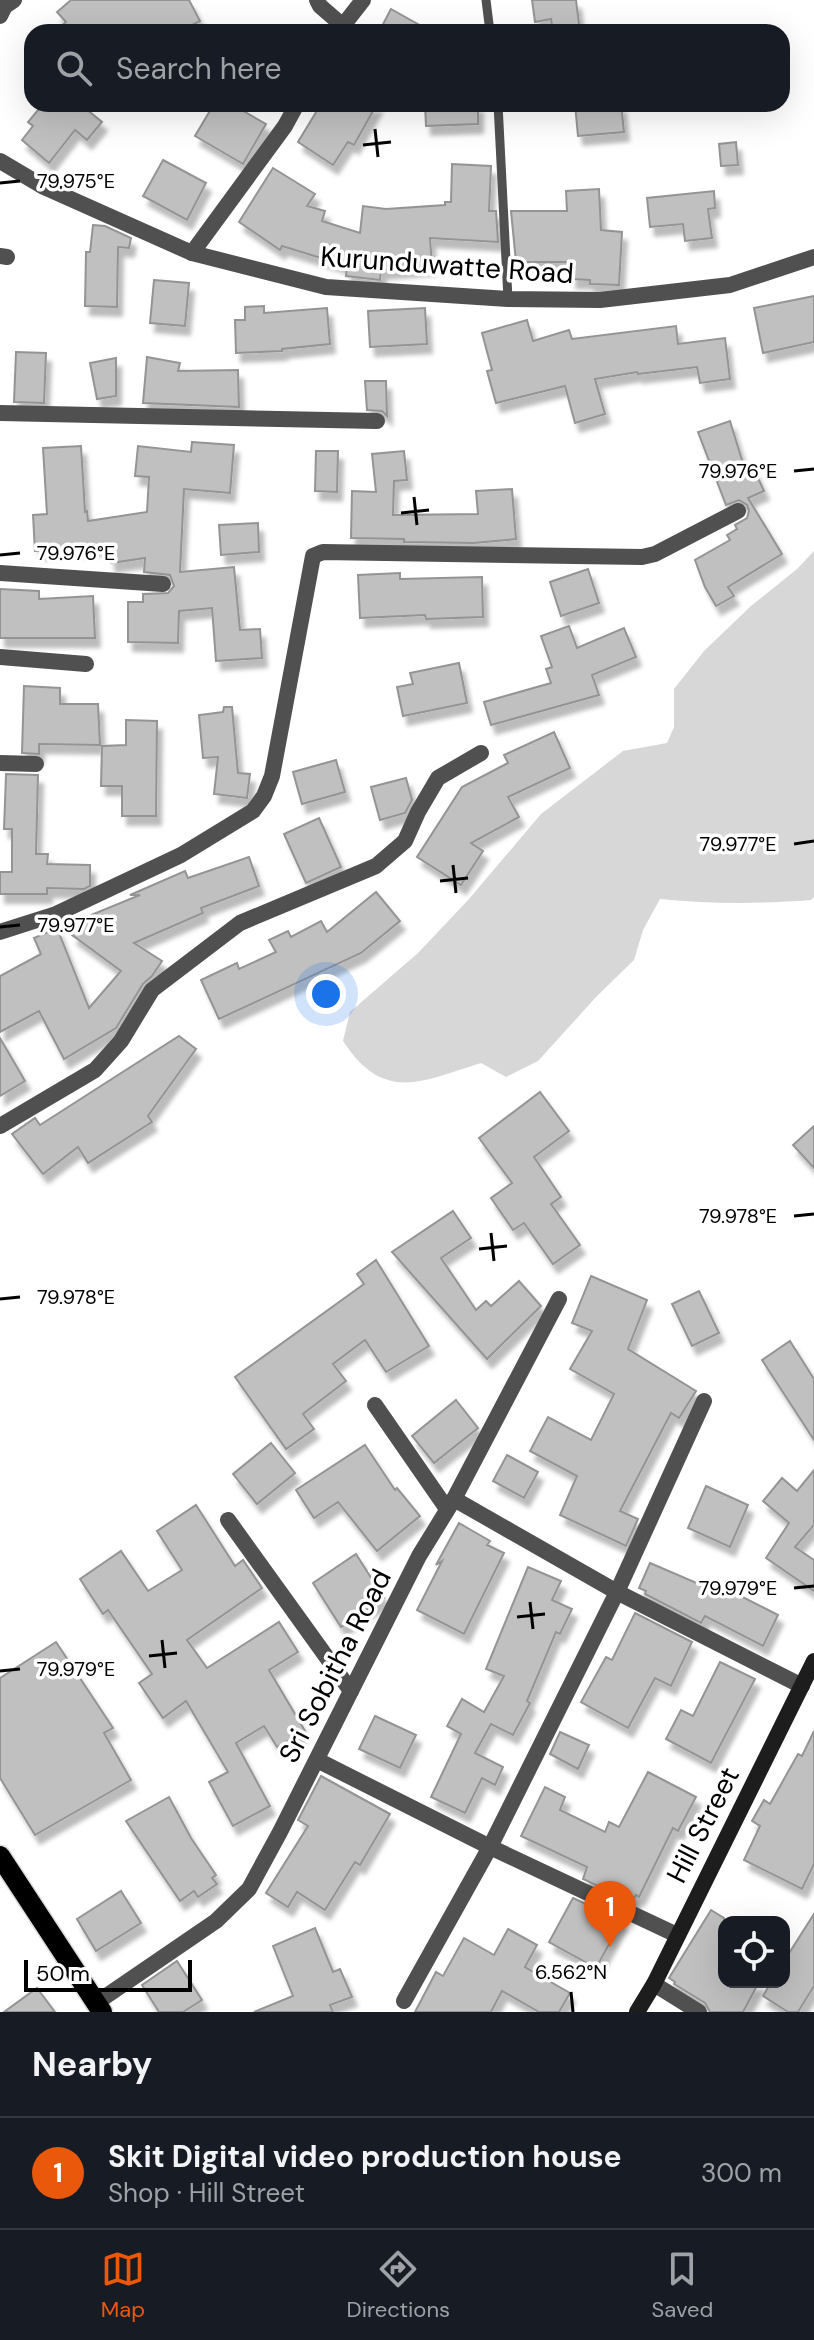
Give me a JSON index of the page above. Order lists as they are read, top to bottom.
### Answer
{
  "streets": {
    "main road": ["Hill Street"],
    "street": ["Kurunduwatte Road", "Sri Sobitha Road"]
  },
  "scale_bar": "50 m",
  "page": {
    "search": "Search here",
    "pins": "1",
    "scale": "50 m",
    "heading": "Nearby",
    "list": [
      {
        "mark": "1",
        "name": "Skit Digital video production house",
        "note": "Shop · Hill Street",
        "value": "300 m"
      }
    ],
    "nav": ["Map", "Directions", "Saved"]
  },
  "coordinates": [
    "79.975°E",
    "79.976°E",
    "79.977°E",
    "79.978°E",
    "79.979°E",
    "6.562°N"
  ]
}
